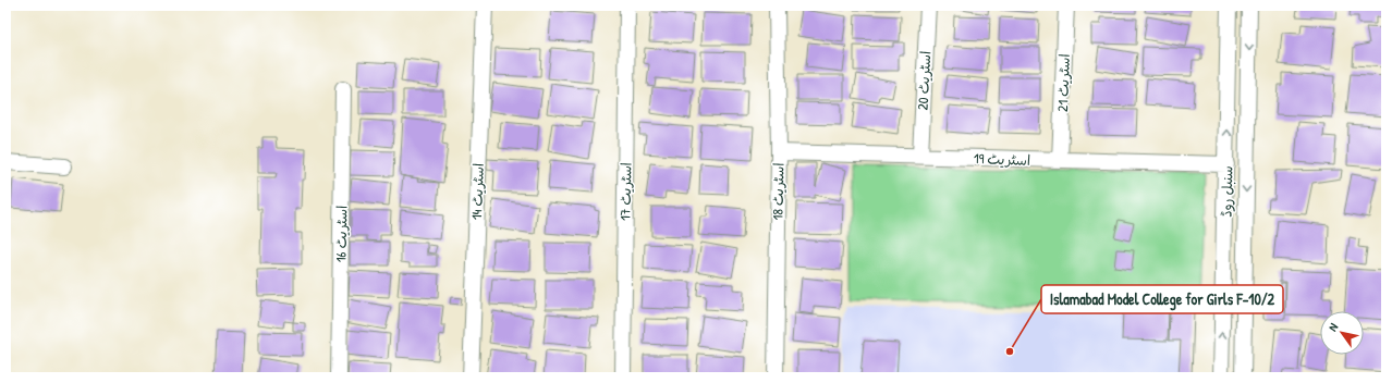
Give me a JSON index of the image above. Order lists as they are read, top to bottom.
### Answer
{
  "streets": {
    "street": [
      "اسٹریٹ 20",
      "اسٹریٹ 21",
      "اسٹریٹ 19",
      "اسٹریٹ 14",
      "اسٹریٹ 17",
      "اسٹریٹ 18",
      "سنبل روڈ",
      "اسٹریٹ 16"
    ]
  },
  "crossings": [
    ["اسٹریٹ 20", "اسٹریٹ 19"],
    ["اسٹریٹ 21", "اسٹریٹ 19"],
    ["اسٹریٹ 19", "اسٹریٹ 18"],
    ["اسٹریٹ 19", "سنبل روڈ"]
  ],
  "places": ["Islamabad Model College for Girls F-10/2"],
  "north": "top left"
}
